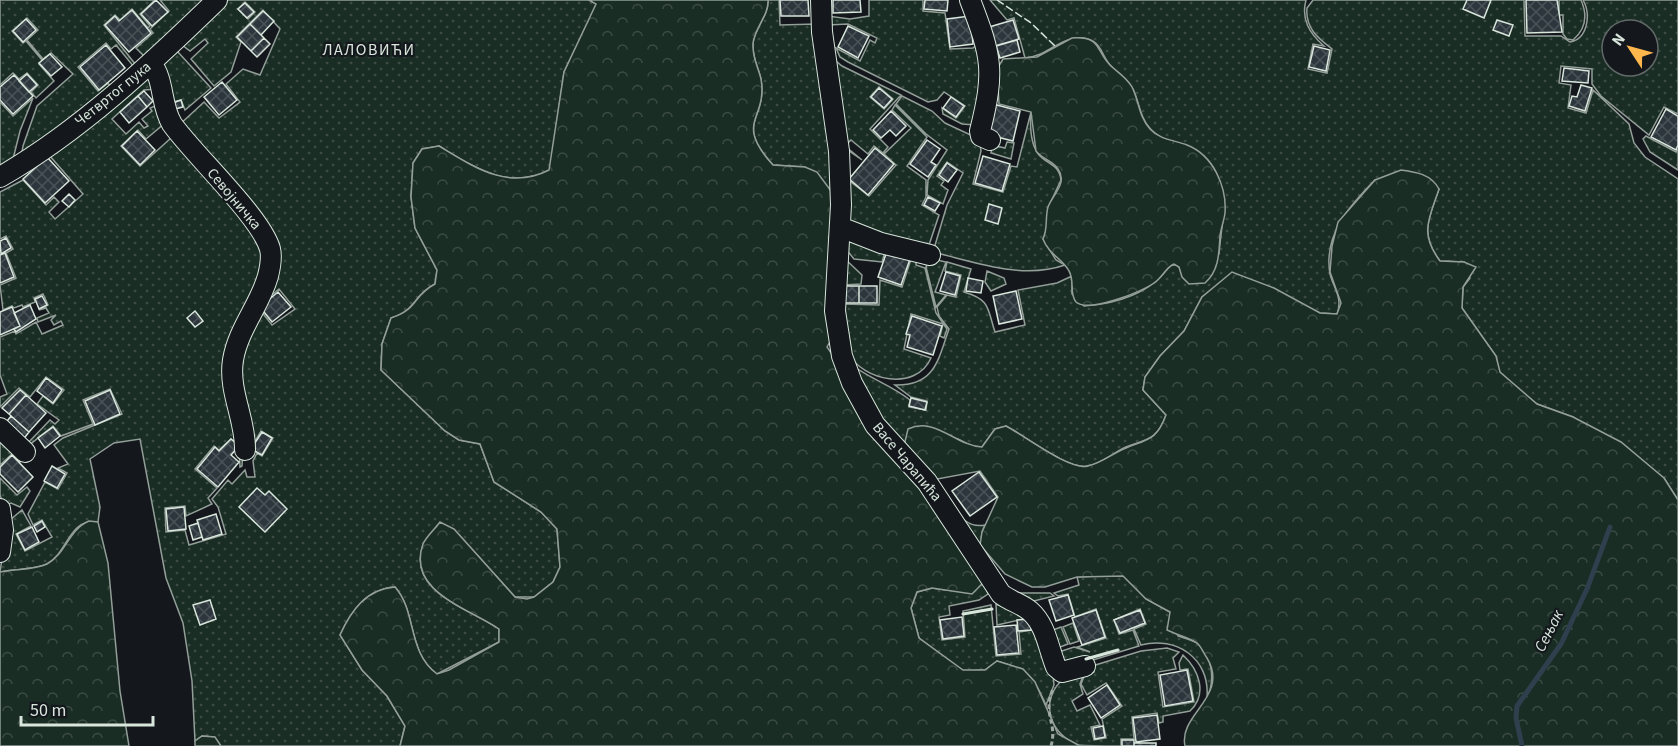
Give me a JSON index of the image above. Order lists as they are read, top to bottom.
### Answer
{
  "streets": {
    "street": ["Четвртог пука", "Севојничка", "Васе Чарапића"]
  },
  "crossings": [
    ["Четвртог пука", "Севојничка"]
  ],
  "districts": ["ЛАЛОВИЋИ"],
  "water": ["Сењак"],
  "scale_bar": "50 m",
  "north": "top left"
}
